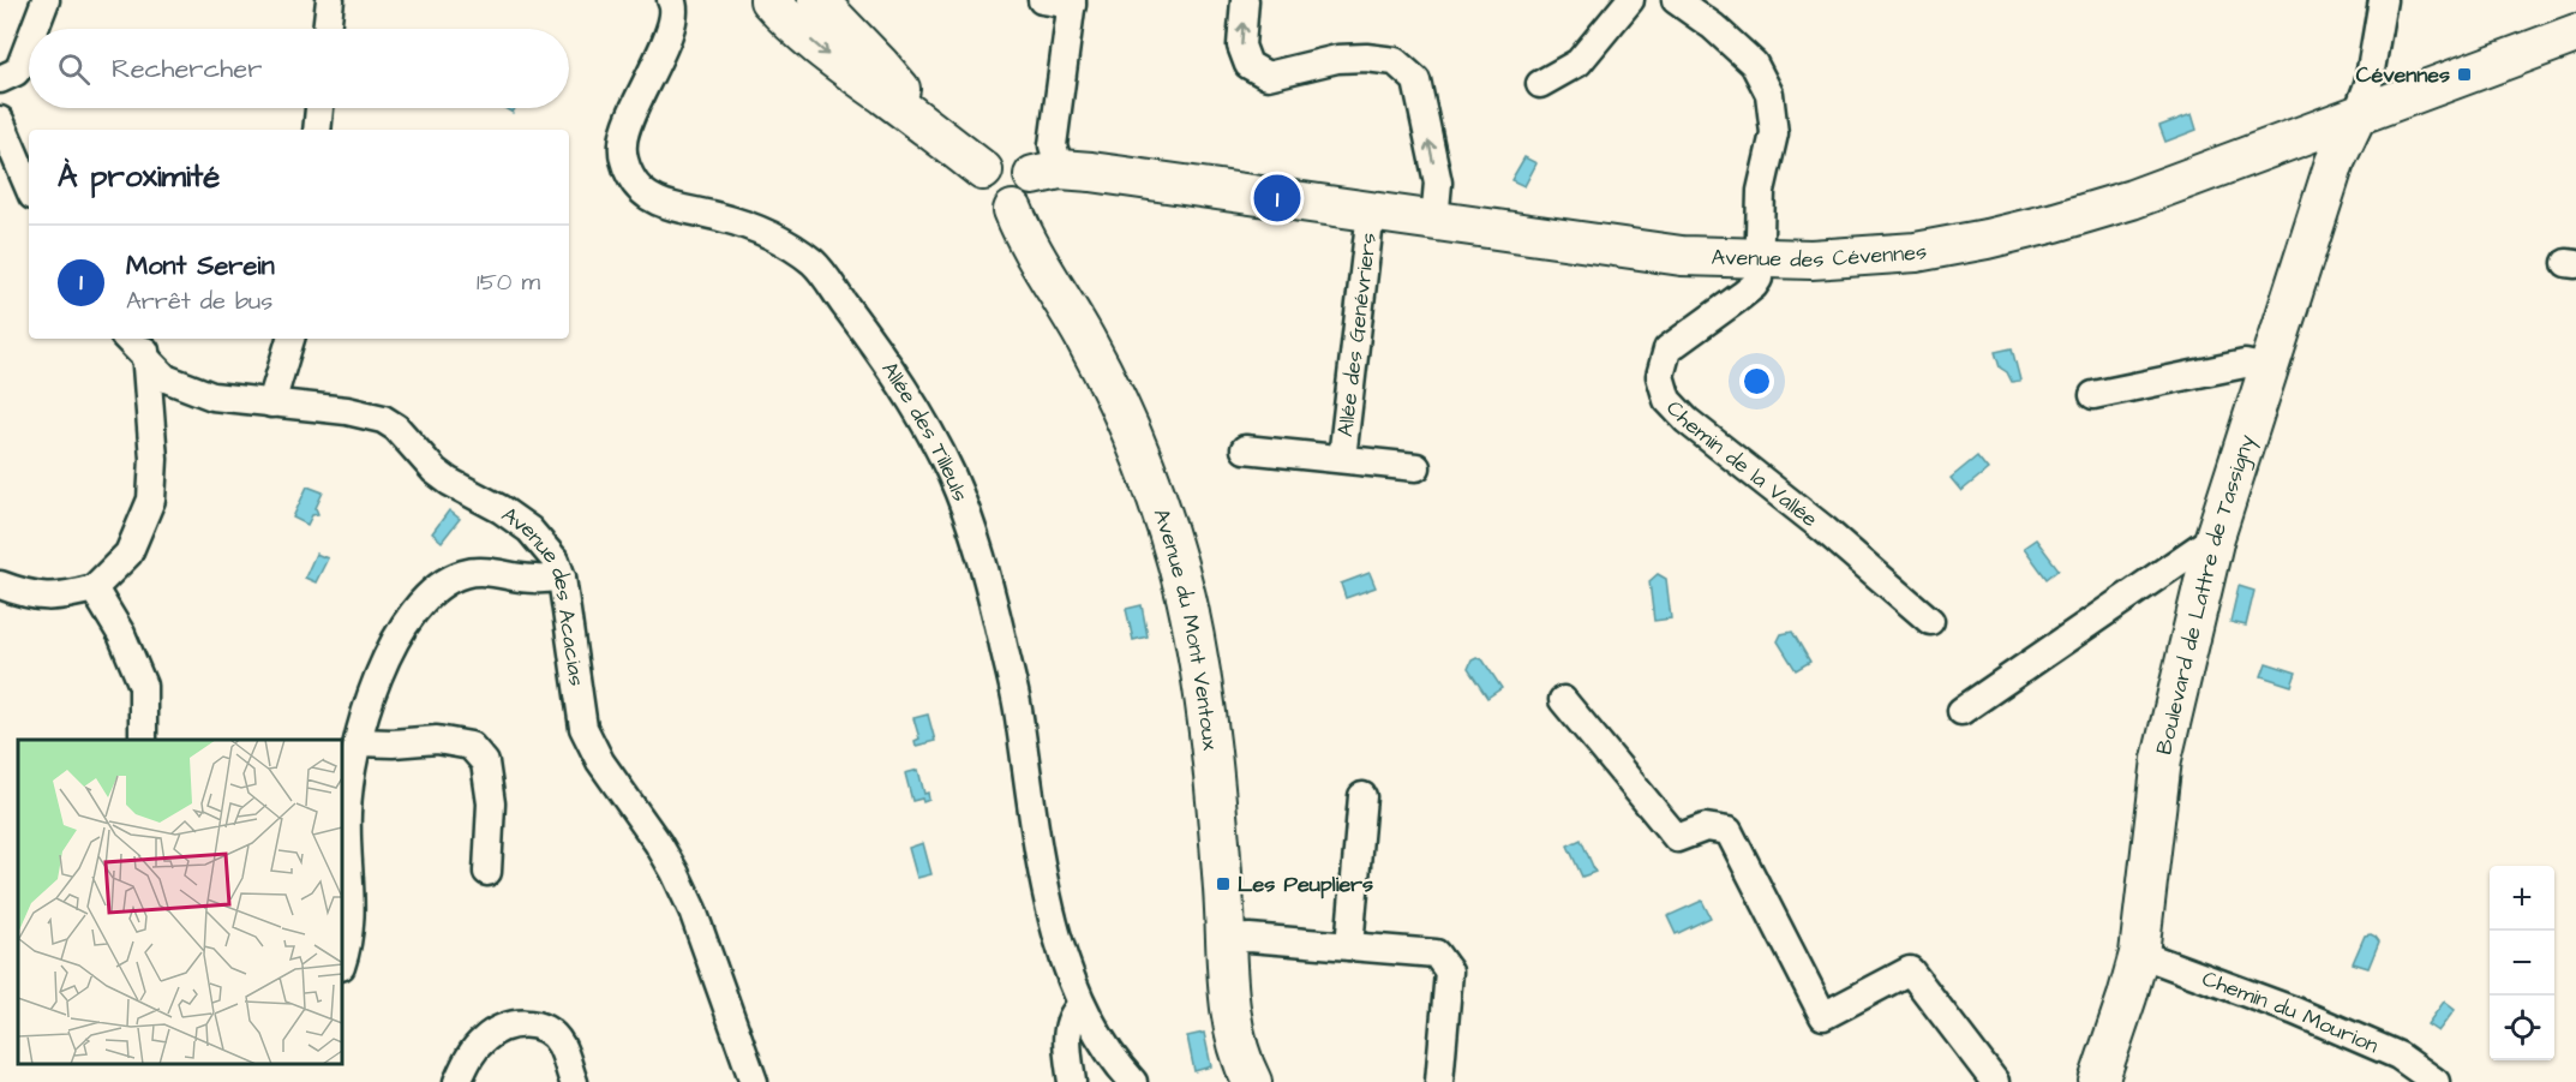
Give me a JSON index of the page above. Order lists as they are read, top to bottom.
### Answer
{
  "streets": {
    "street": [
      "Avenue des Cévennes",
      "Allée des Genévriers",
      "Allée des Tilleuls",
      "Chemin de la Vallée",
      "Boulevard de Lattre de Tassigny",
      "Avenue des Acacias",
      "Avenue du Mont Ventoux",
      "Chemin du Mourion"
    ]
  },
  "crossings": [
    ["Avenue des Cévennes", "Allée des Genévriers"],
    ["Avenue des Cévennes", "Chemin de la Vallée"],
    ["Avenue des Cévennes", "Boulevard de Lattre de Tassigny"],
    ["Avenue des Cévennes", "Avenue du Mont Ventoux"],
    ["Boulevard de Lattre de Tassigny", "Chemin du Mourion"]
  ],
  "places": {
    "transit": ["Cévennes", "Les Peupliers"]
  },
  "page": {
    "search": "Rechercher",
    "heading": "À proximité",
    "pins": "1",
    "list": [
      {
        "mark": "1",
        "name": "Mont Serein",
        "note": "Arrêt de bus",
        "value": "150 m"
      }
    ],
    "map_buttons": ["+", "−"]
  }
}
